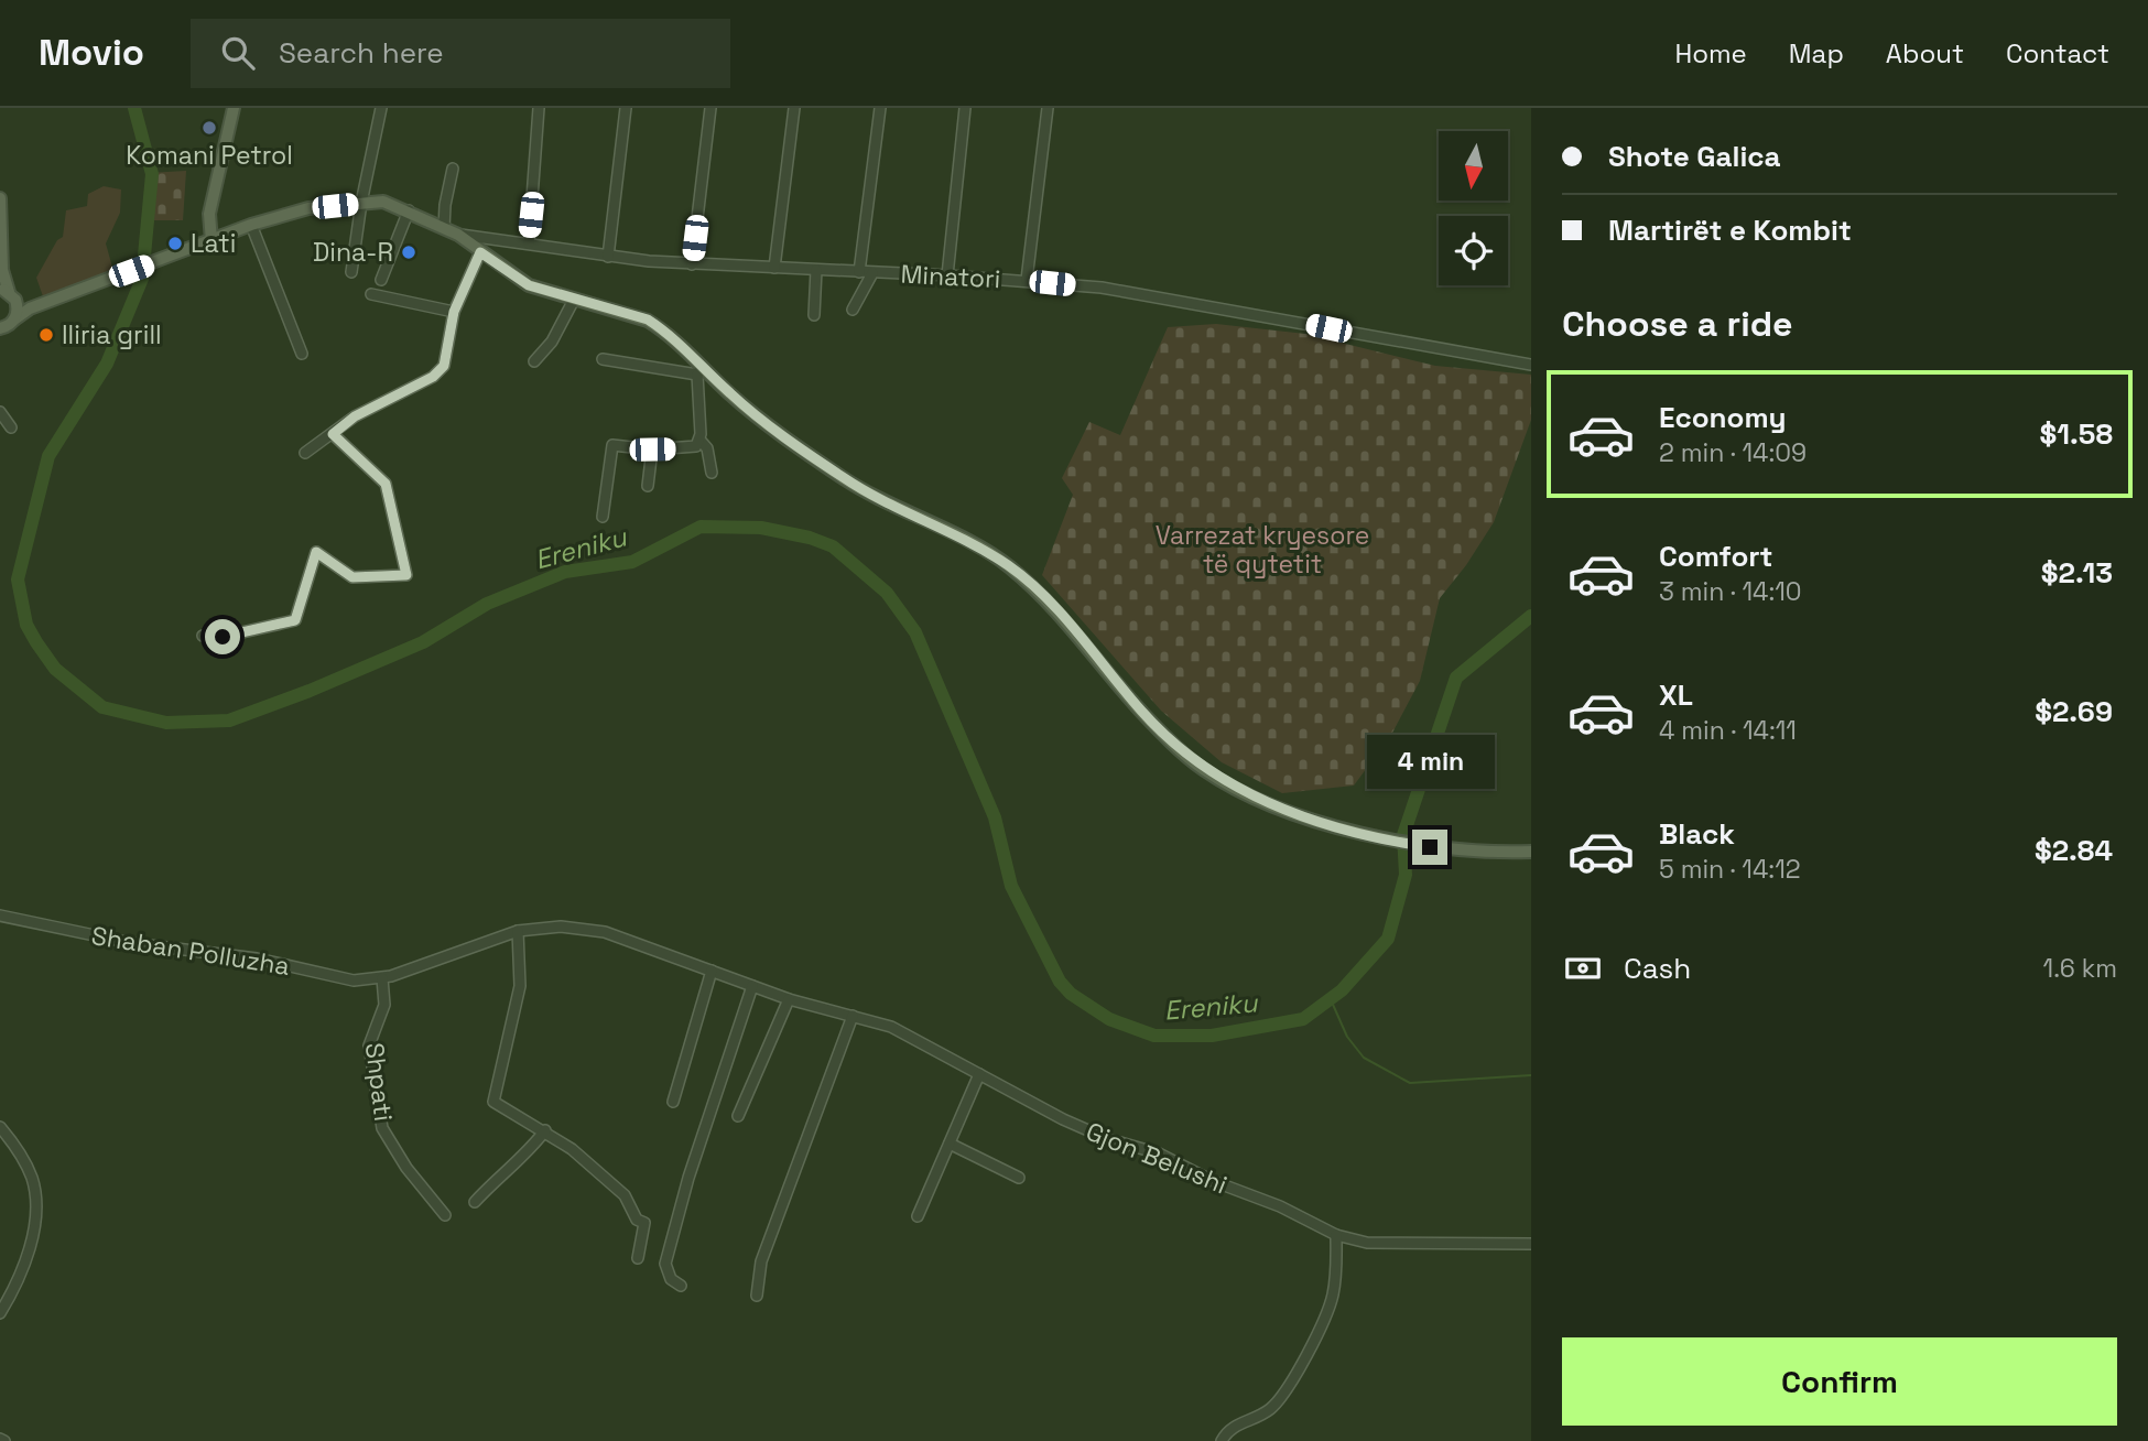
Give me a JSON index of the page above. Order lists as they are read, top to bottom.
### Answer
{
  "streets": {
    "street": [
      "Minatori",
      "Shaban Polluzha",
      "Shpati",
      "Gjon Belushi"
    ]
  },
  "crossings": [
    ["Shaban Polluzha", "Shpati"],
    ["Shaban Polluzha", "Gjon Belushi"],
    ["Shpati", "Gjon Belushi"]
  ],
  "water": ["Ereniku"],
  "parks": ["Varrezat kryesore të qytetit"],
  "places": [
    "Komani Petrol",
    "Lati",
    "Dina-R",
    "Iliria grill"
  ],
  "north": "bottom",
  "page": {
    "header": "Movio",
    "search": "Search here",
    "nav": [
      "Home",
      "Map",
      "About",
      "Contact"
    ],
    "banner": ["Shote Galica", "Martirët e Kombit"],
    "heading": "Choose a ride",
    "list": [
      {
        "name": "Economy",
        "note": "2 min · 14:09",
        "value": "$1.58"
      },
      {
        "name": "Comfort",
        "note": "3 min · 14:10",
        "value": "$2.13"
      },
      {
        "name": "XL",
        "note": "4 min · 14:11",
        "value": "$2.69"
      },
      {
        "name": "Black",
        "note": "5 min · 14:12",
        "value": "$2.84"
      }
    ],
    "bubble": "4 min",
    "pay": ["Cash", "1.6 km"],
    "buttons": "Confirm"
  }
}
